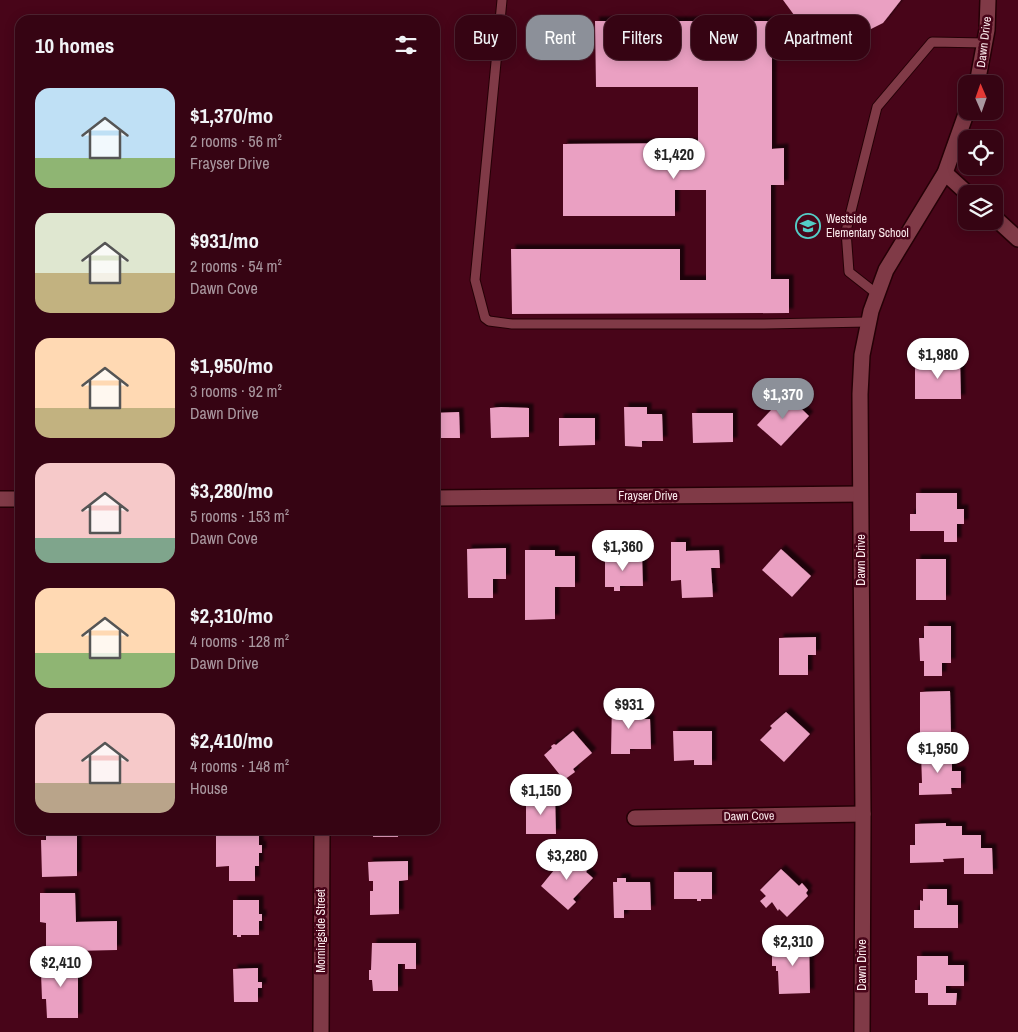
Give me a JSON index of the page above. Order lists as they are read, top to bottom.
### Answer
{
  "streets": {
    "street": [
      "Dawn Drive",
      "Frayser Drive",
      "Dawn Cove",
      "Morningside Street"
    ]
  },
  "crossings": [
    ["Dawn Drive", "Frayser Drive"],
    ["Dawn Drive", "Dawn Cove"]
  ],
  "places": {
    "school or university": ["Westside Elementary School"]
  },
  "north": "top",
  "page": {
    "chip": [
      "Buy",
      "Rent",
      "Filters",
      "New",
      "Apartment"
    ],
    "heading": "10 homes",
    "list": [
      {
        "name": "$1,370/mo",
        "note": "2 rooms · 56 m² · Frayser Drive"
      },
      {
        "name": "$931/mo",
        "note": "2 rooms · 54 m² · Dawn Cove"
      },
      {
        "name": "$1,950/mo",
        "note": "3 rooms · 92 m² · Dawn Drive"
      },
      {
        "name": "$3,280/mo",
        "note": "5 rooms · 153 m² · Dawn Cove"
      },
      {
        "name": "$2,310/mo",
        "note": "4 rooms · 128 m² · Dawn Drive"
      },
      {
        "name": "$2,410/mo",
        "note": "4 rooms · 148 m² · House"
      }
    ],
    "price": [
      "$1,420",
      "$1,980",
      "$1,370",
      "$1,360",
      "$931",
      "$1,950",
      "$1,150",
      "$3,280",
      "$2,310",
      "$2,410"
    ]
  }
}
